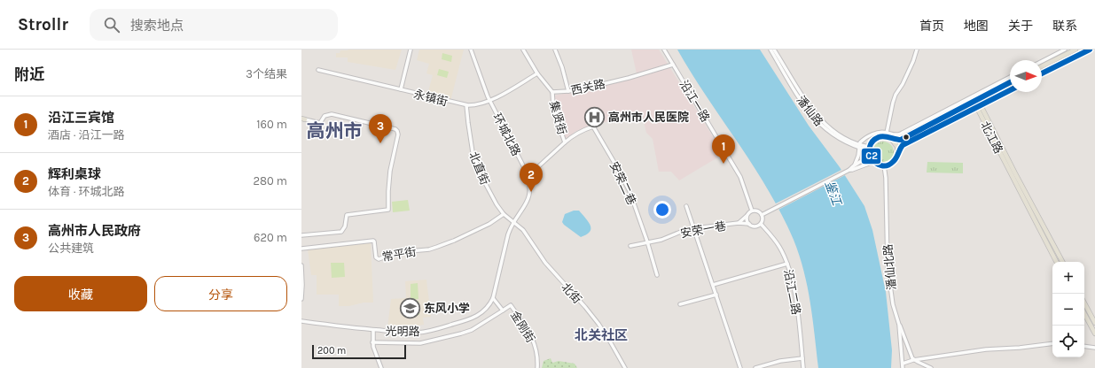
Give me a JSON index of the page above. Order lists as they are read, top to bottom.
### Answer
{
  "streets": {
    "main road": ["北江路"],
    "street": [
      "西关路",
      "永镇街",
      "沿江一路",
      "潘仙路",
      "集贤街",
      "环城北路",
      "北直街",
      "安荣二巷",
      "安荣一巷",
      "常平街",
      "潘仙北路",
      "沿江二路",
      "北街",
      "金刚街",
      "光明路"
    ]
  },
  "crossings": [
    ["西关路", "沿江一路"],
    ["西关路", "集贤街"],
    ["永镇街", "环城北路"],
    ["永镇街", "北直街"],
    ["沿江一路", "安荣一巷"],
    ["沿江一路", "沿江二路"],
    ["潘仙路", "潘仙北路"],
    ["集贤街", "环城北路"],
    ["集贤街", "安荣二巷"],
    ["环城北路", "北直街"],
    ["环城北路", "北街"],
    ["环城北路", "光明路"],
    ["北直街", "常平街"],
    ["北直街", "北街"],
    ["安荣二巷", "安荣一巷"],
    ["安荣一巷", "沿江二路"]
  ],
  "districts": ["高州市", "北关社区"],
  "water": ["鉴江"],
  "places": {
    "hospital": ["高州市人民医院"],
    "school or university": ["东风小学"]
  },
  "lines": ["transit line C2"],
  "scale_bar": "200 m",
  "north": "right",
  "page": {
    "header": "Strollr",
    "search": "搜索地点",
    "nav": [
      "首页",
      "地图",
      "关于",
      "联系"
    ],
    "heading": ["附近", "3个结果"],
    "list": [
      {
        "mark": "1",
        "name": "沿江三宾馆",
        "note": "酒店 · 沿江一路",
        "value": "160 m"
      },
      {
        "mark": "2",
        "name": "辉利桌球",
        "note": "体育 · 环城北路",
        "value": "280 m"
      },
      {
        "mark": "3",
        "name": "高州市人民政府",
        "note": "公共建筑",
        "value": "620 m"
      }
    ],
    "pins": ["3", "1", "2"],
    "map_buttons": ["+", "−"],
    "buttons": ["收藏", "分享"],
    "scale": "200 m"
  }
}
